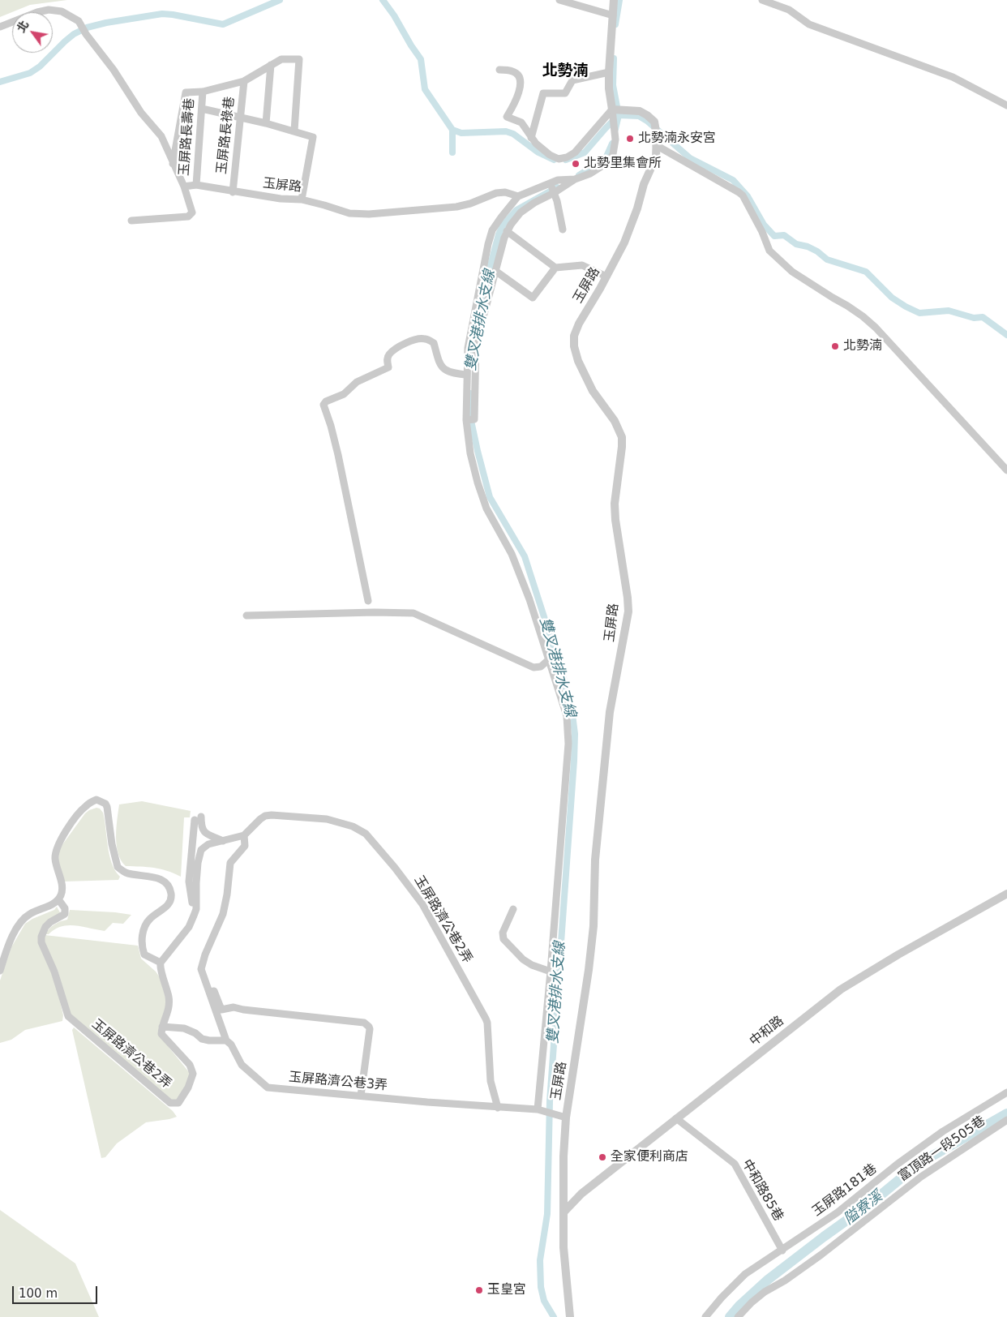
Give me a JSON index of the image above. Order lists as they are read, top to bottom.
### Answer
{
  "streets": {
    "street": [
      "玉屏路長祿巷",
      "玉屏路長壽巷",
      "玉屏路",
      "玉屏路濟公巷2弄",
      "中和路",
      "玉屏路濟公巷3弄",
      "富頂路一段505巷",
      "中和路85巷",
      "玉屏路181巷"
    ]
  },
  "crossings": [
    ["玉屏路長祿巷", "玉屏路"],
    ["玉屏路長壽巷", "玉屏路"],
    ["玉屏路", "中和路"],
    ["玉屏路", "玉屏路濟公巷3弄"],
    ["玉屏路濟公巷2弄", "玉屏路濟公巷3弄"],
    ["中和路", "中和路85巷"],
    ["中和路85巷", "玉屏路181巷"]
  ],
  "districts": ["北勢湳"],
  "water": ["雙叉港排水支線", "隘寮溪"],
  "places": [
    "北勢湳永安宮",
    "北勢里集會所",
    "北勢湳",
    "全家便利商店",
    "玉皇宮"
  ],
  "scale_bar": "100 m",
  "north": "top left"
}
